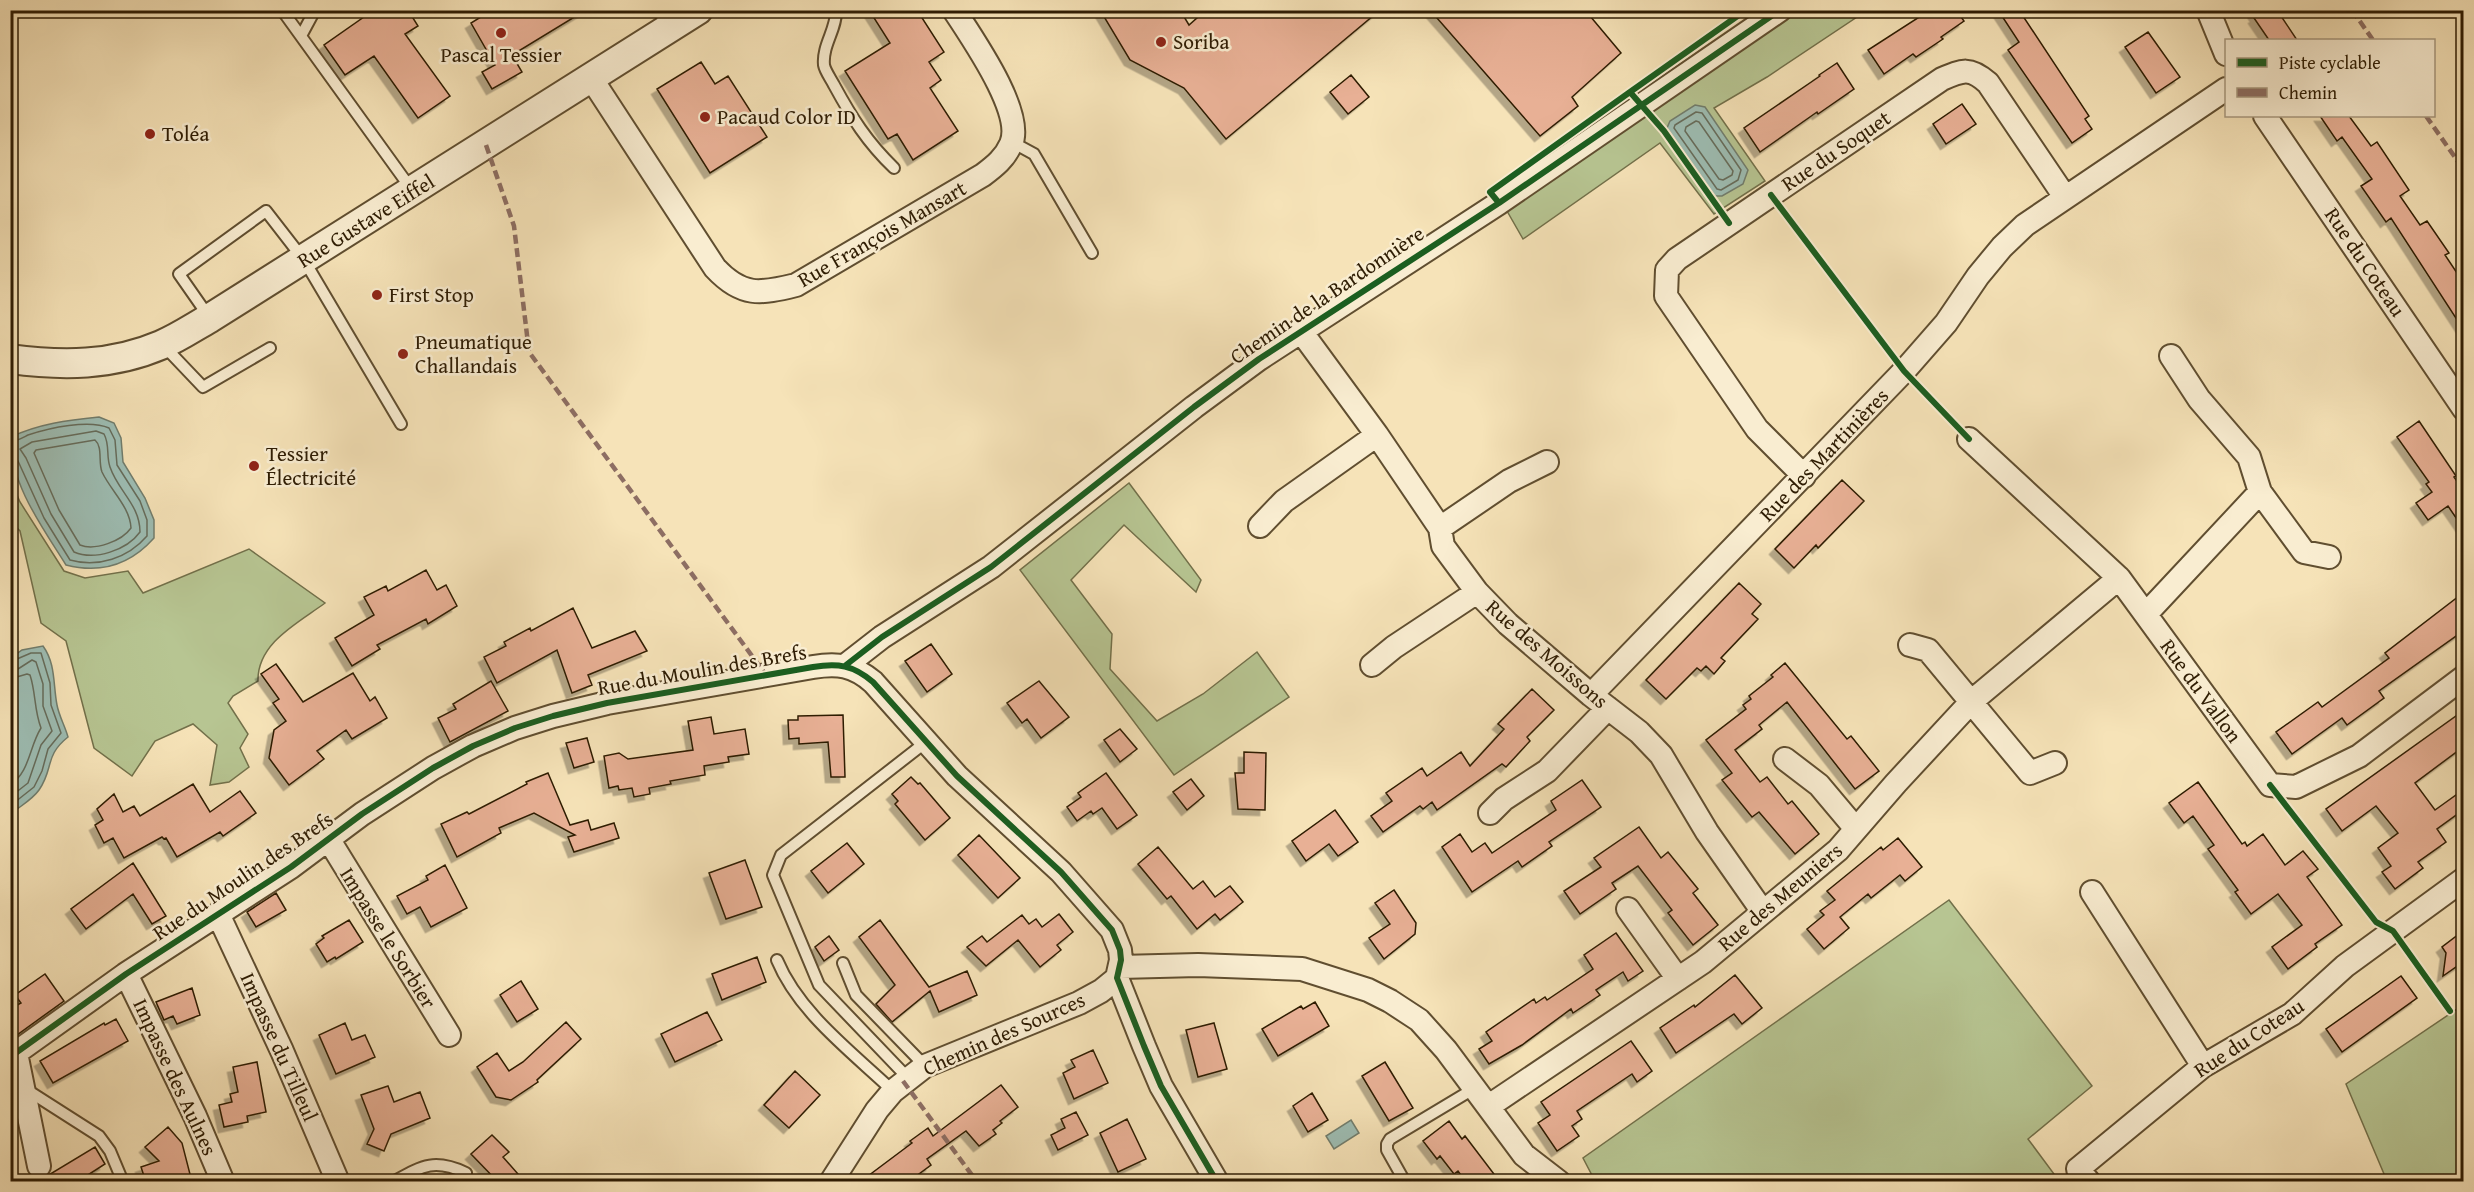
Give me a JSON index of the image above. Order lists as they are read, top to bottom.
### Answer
{
  "streets": {
    "street": [
      "Rue du Soquet",
      "Rue Gustave Eiffel",
      "Rue François Mansart",
      "Rue du Coteau",
      "Chemin de la Bardonnière",
      "Rue des Martinières",
      "Rue des Moissons",
      "Rue du Moulin des Brefs",
      "Rue du Vallon",
      "Rue des Meuniers",
      "Impasse le Sorbier",
      "Chemin des Sources",
      "Impasse du Tilleul",
      "Impasse des Aulnes"
    ]
  },
  "crossings": [
    ["Rue du Soquet", "Rue des Martinières"],
    ["Rue Gustave Eiffel", "Rue François Mansart"],
    ["Chemin de la Bardonnière", "Rue des Moissons"],
    ["Chemin de la Bardonnière", "Rue du Moulin des Brefs"],
    ["Rue des Martinières", "Rue des Moissons"],
    ["Rue des Moissons", "Rue des Meuniers"],
    ["Rue du Moulin des Brefs", "Impasse le Sorbier"],
    ["Rue du Moulin des Brefs", "Impasse du Tilleul"],
    ["Rue du Moulin des Brefs", "Impasse des Aulnes"],
    ["Rue du Vallon", "Rue des Meuniers"]
  ],
  "places": [
    "Pascal Tessier",
    "Soriba",
    "Pacaud Color ID",
    "Toléa",
    "First Stop",
    "Pneumatique Challandais",
    "Tessier Électricité"
  ],
  "legend": ["Piste cyclable", "Chemin"]
}
